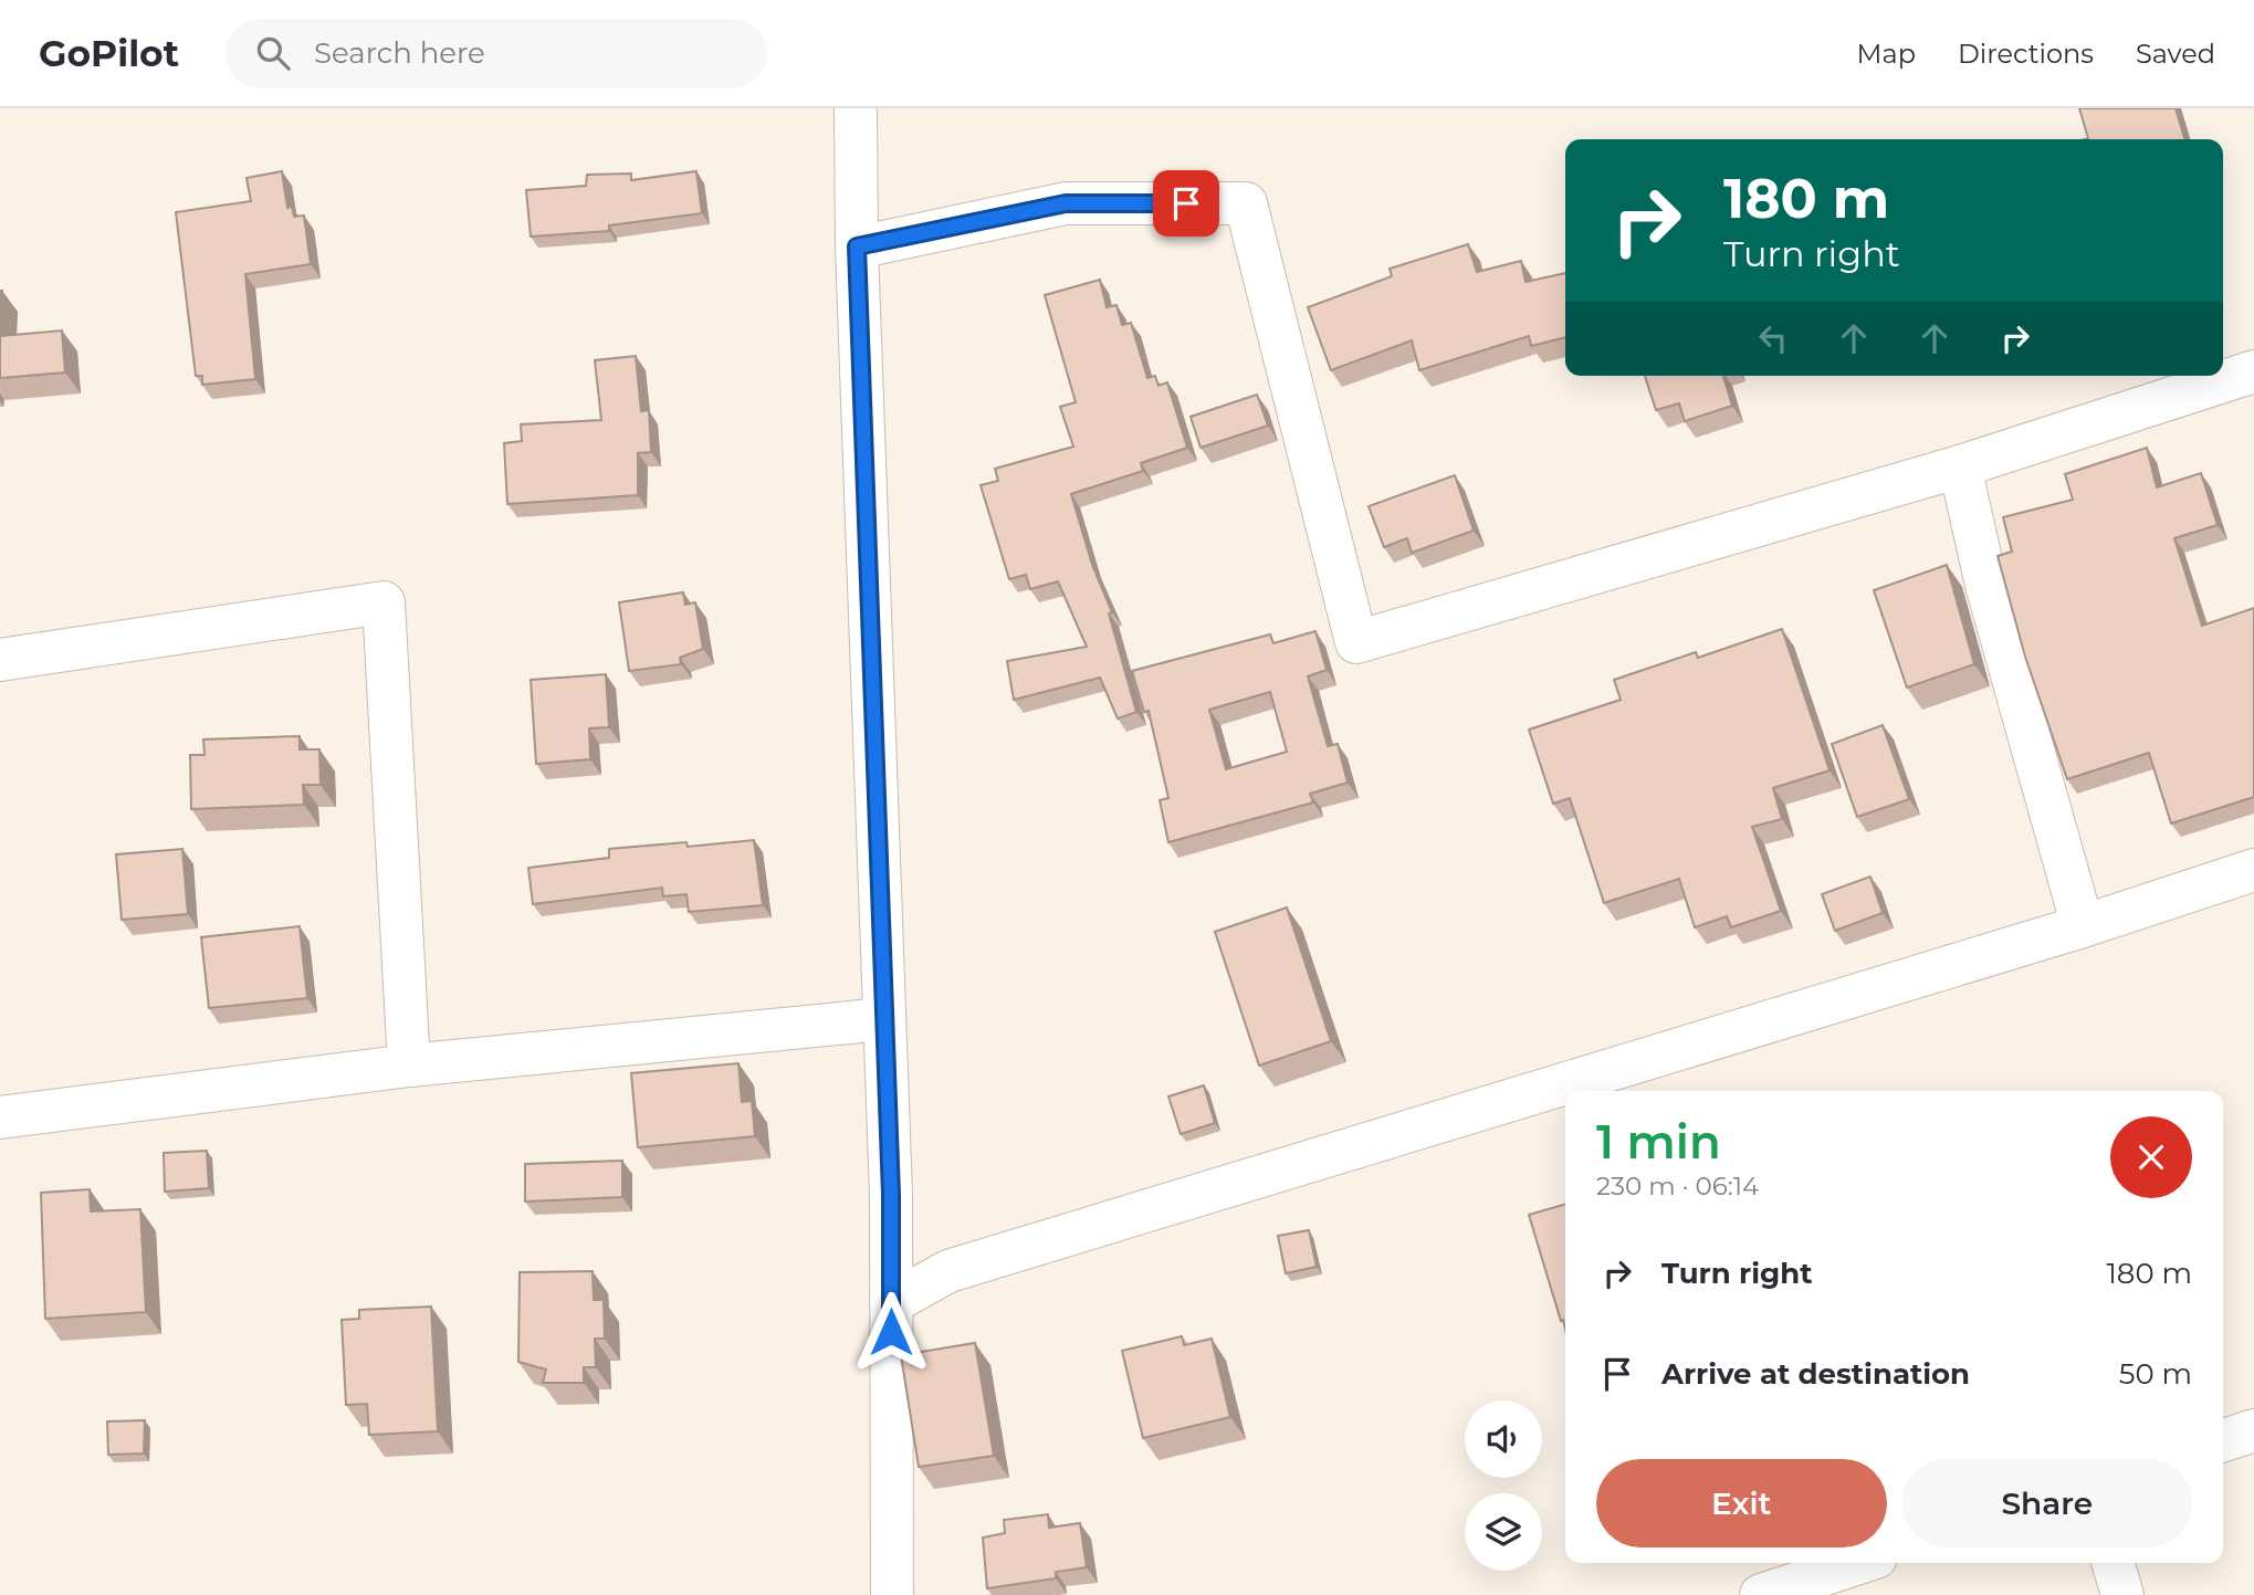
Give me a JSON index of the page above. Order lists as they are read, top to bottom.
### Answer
{
  "page": {
    "header": "GoPilot",
    "search": "Search here",
    "nav": ["Map", "Directions", "Saved"],
    "turn": ["180 m", "Turn right"],
    "heading": ["1 min", "230 m · 06:14"],
    "list": [
      {
        "name": "Turn right",
        "value": "180 m"
      },
      {
        "name": "Arrive at destination",
        "value": "50 m"
      }
    ],
    "buttons": ["Exit", "Share"]
  }
}
